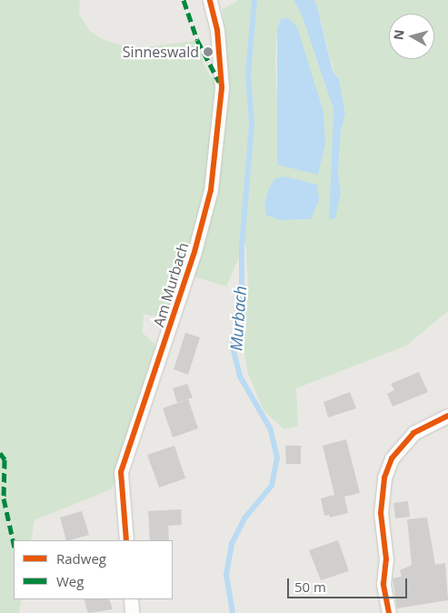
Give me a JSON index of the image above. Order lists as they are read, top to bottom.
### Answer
{
  "streets": {
    "street": ["Am Murbach"]
  },
  "water": ["Murbach"],
  "places": ["Sinneswald"],
  "legend": ["Radweg", "Weg"],
  "scale_bar": "50 m",
  "north": "left"
}
